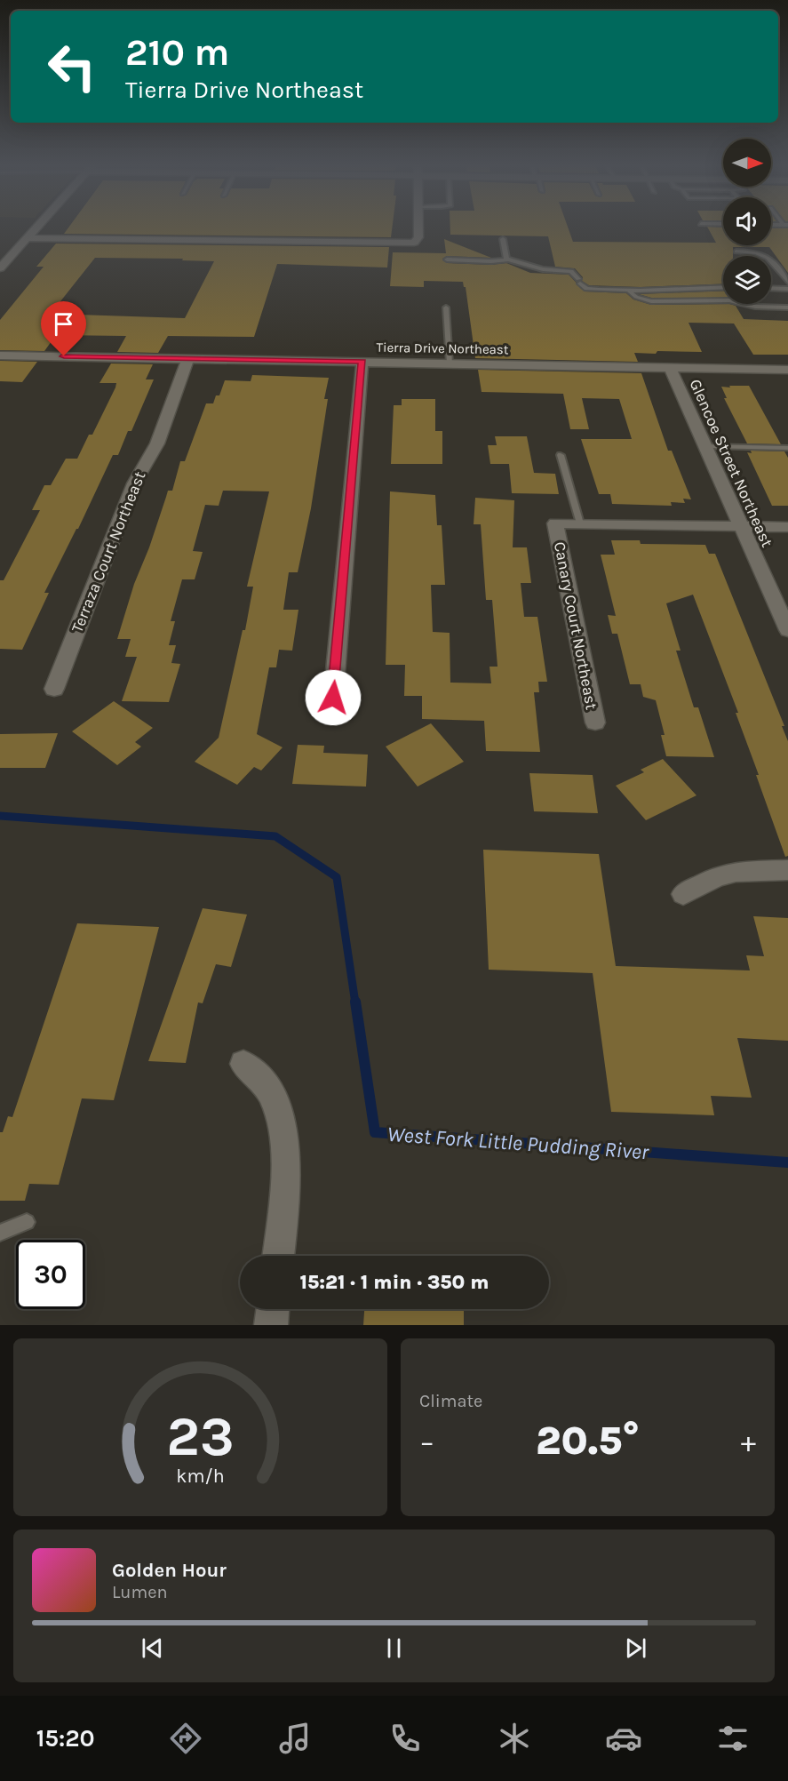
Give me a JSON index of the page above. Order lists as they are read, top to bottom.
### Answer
{
  "streets": {
    "street": [
      "Tierra Drive Northeast",
      "Glencoe Street Northeast",
      "Terraza Court Northeast",
      "Canary Court Northeast"
    ]
  },
  "crossings": [
    ["Tierra Drive Northeast", "Glencoe Street Northeast"],
    ["Tierra Drive Northeast", "Terraza Court Northeast"],
    ["Glencoe Street Northeast", "Canary Court Northeast"]
  ],
  "water": ["West Fork Little Pudding River"],
  "north": "right",
  "page": {
    "turn": ["210 m", "Tierra Drive Northeast"],
    "limit": "30",
    "trip": "15:21 · 1 min · 350 m",
    "tile": "Climate",
    "heat": ["−", "20.5°", "+"],
    "song": ["Golden Hour", "Lumen"],
    "tabs": "15:20",
    "gauge": ["23", "km/h"]
  }
}
